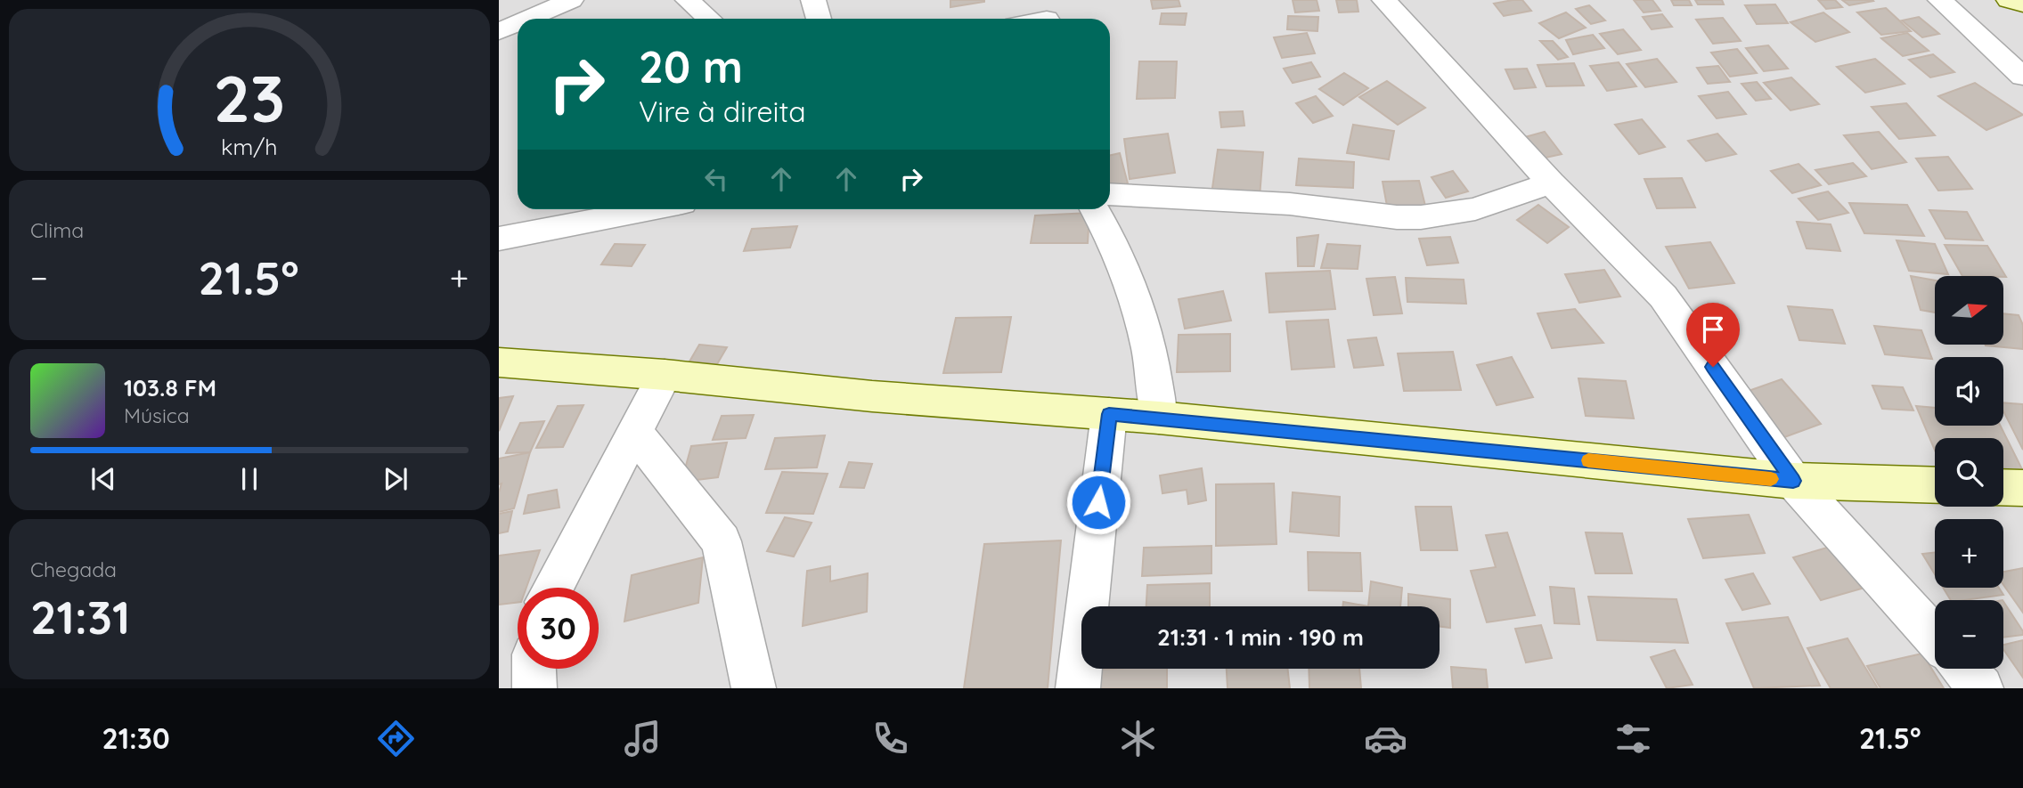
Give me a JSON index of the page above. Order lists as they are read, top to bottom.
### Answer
{
  "north": "right",
  "page": {
    "turn": ["20 m", "Vire à direita"],
    "tile": [
      "Clima",
      ["Chegada", "21:31"]
    ],
    "heat": ["−", "21.5°", "+"],
    "map_buttons": ["+", "−"],
    "song": ["103.8 FM", "Música"],
    "limit": "30",
    "trip": "21:31 · 1 min · 190 m",
    "tabs": ["21:30", "21.5°"],
    "gauge": ["23", "km/h"]
  }
}
